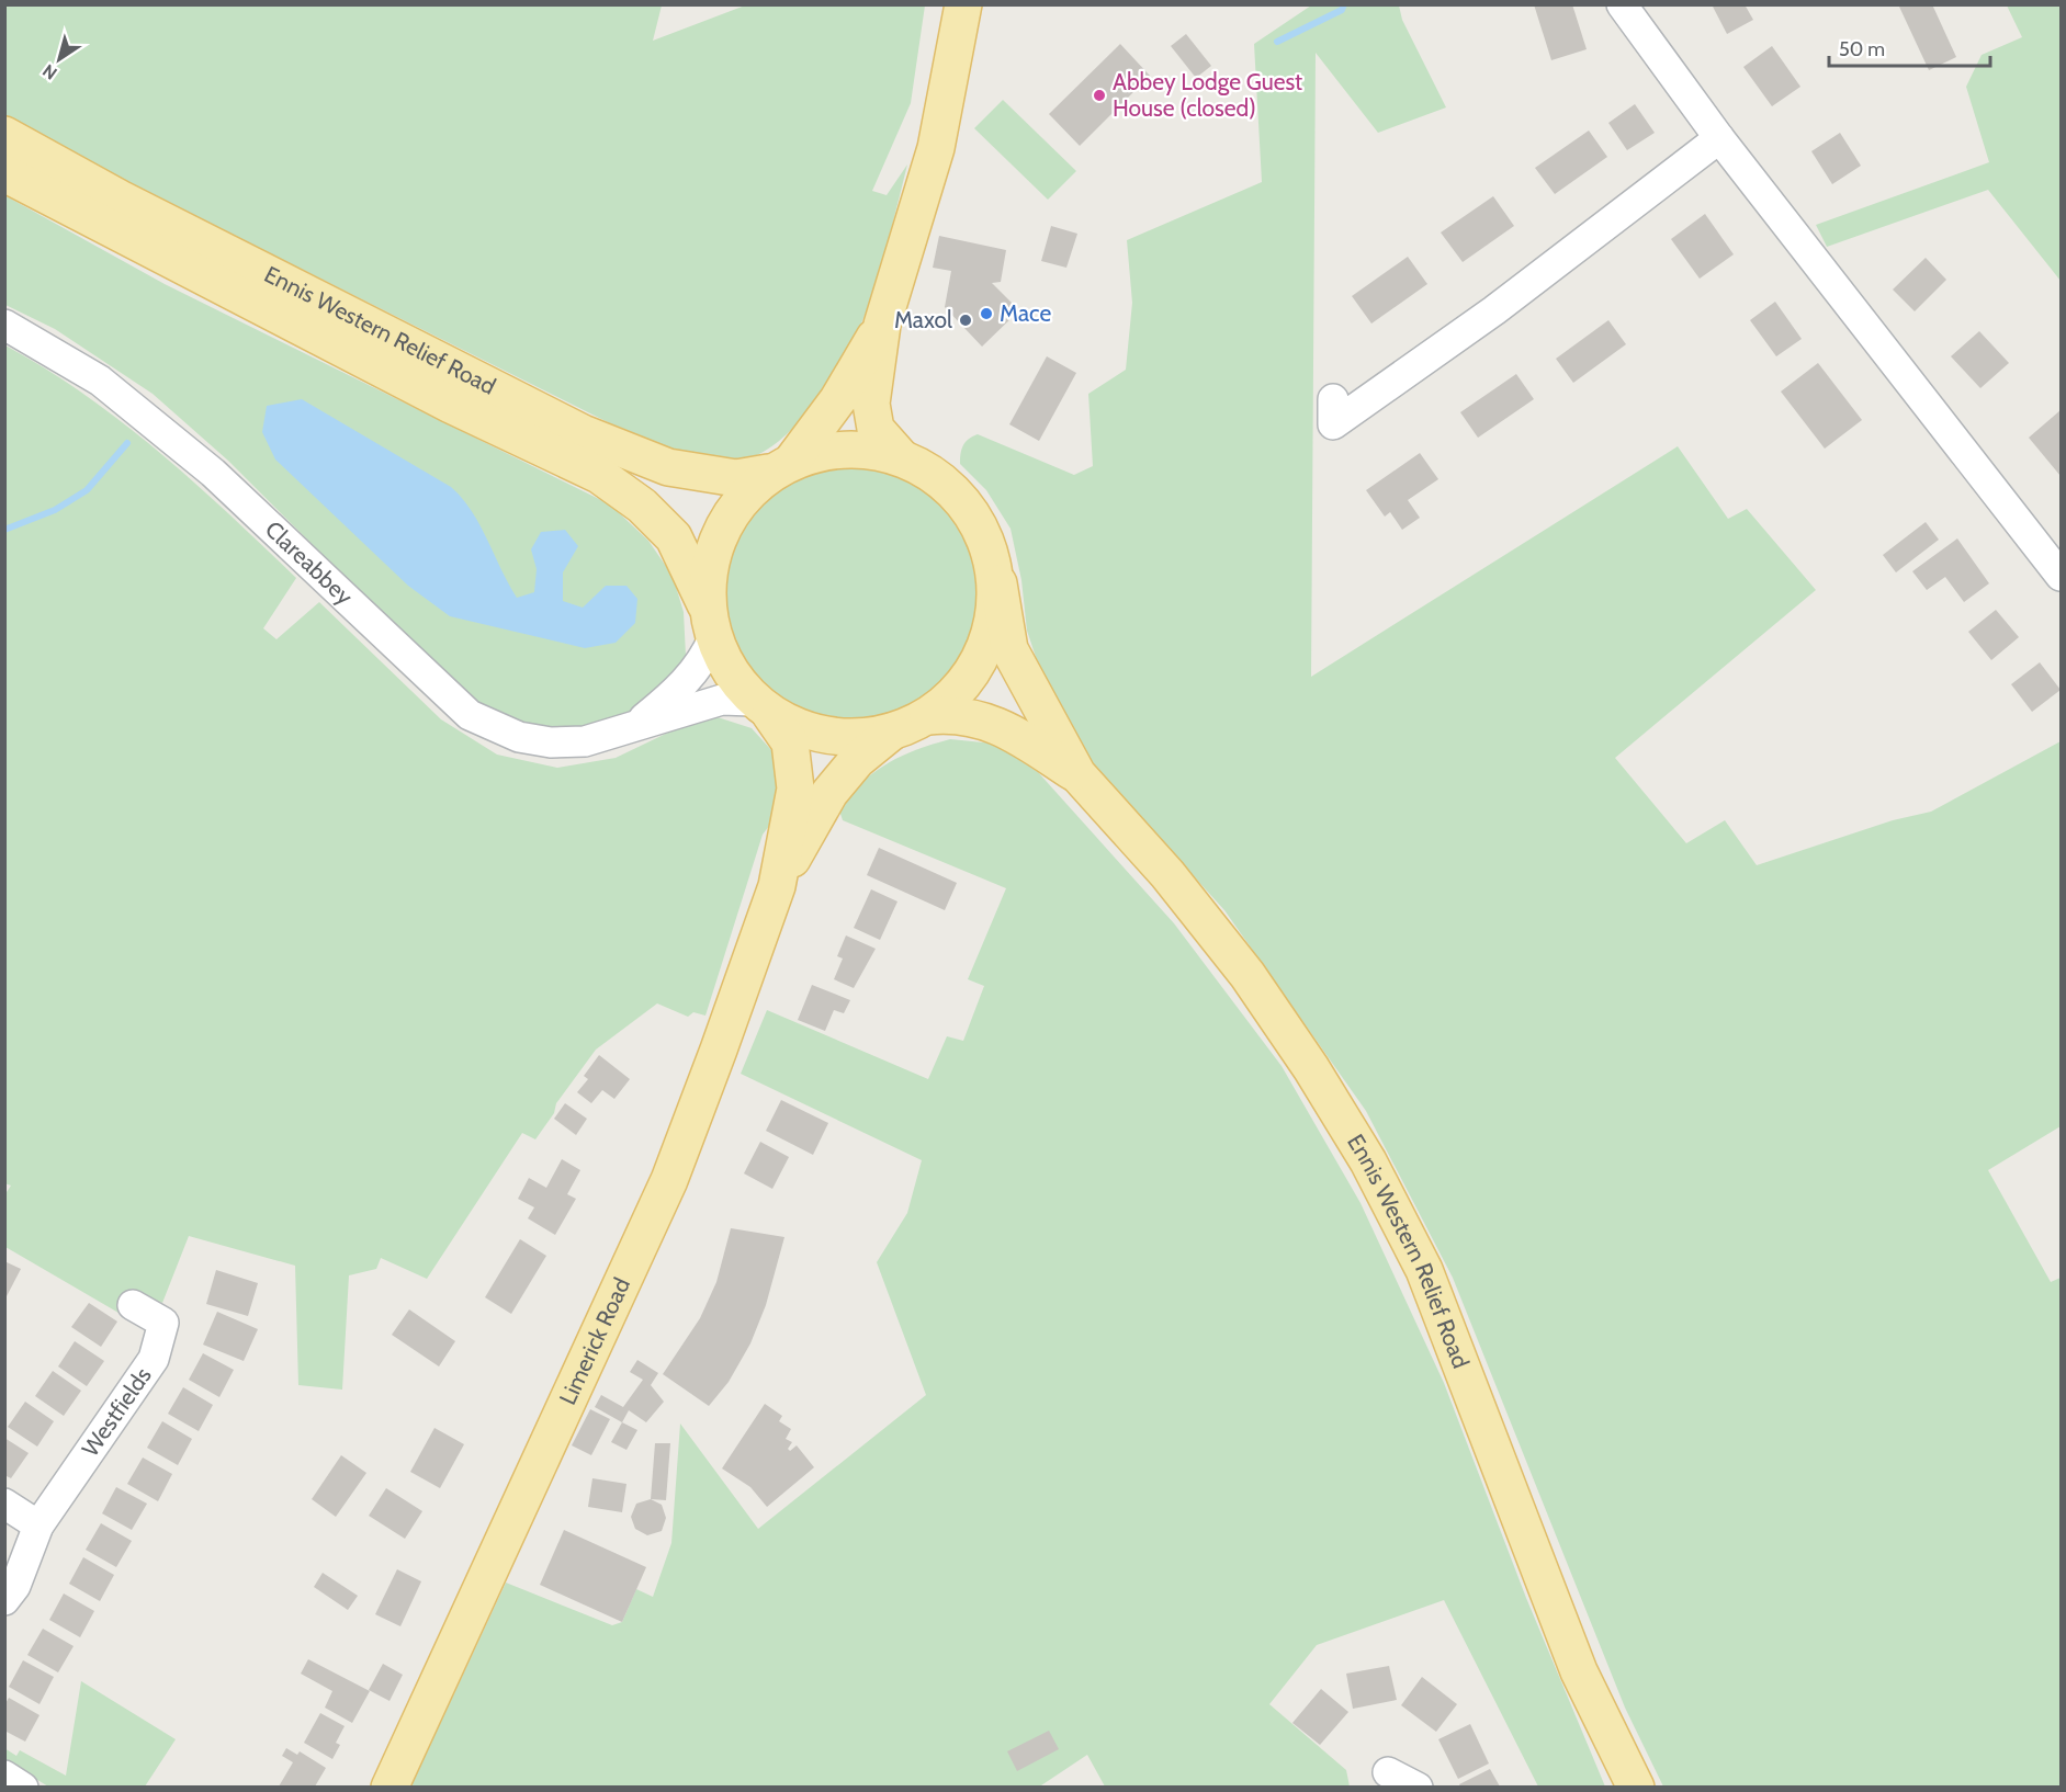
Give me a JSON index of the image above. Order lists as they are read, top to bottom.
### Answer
{
  "streets": {
    "main road": ["Ennis Western Relief Road", "Limerick Road"],
    "street": ["Clareabbey", "Westfields"]
  },
  "crossings": [
    ["Ennis Western Relief Road", "Clareabbey"],
    ["Ennis Western Relief Road", "Limerick Road"]
  ],
  "places": ["Abbey Lodge Guest House (closed)", "Mace", "Maxol"],
  "scale_bar": "50 m",
  "north": "bottom left"
}
